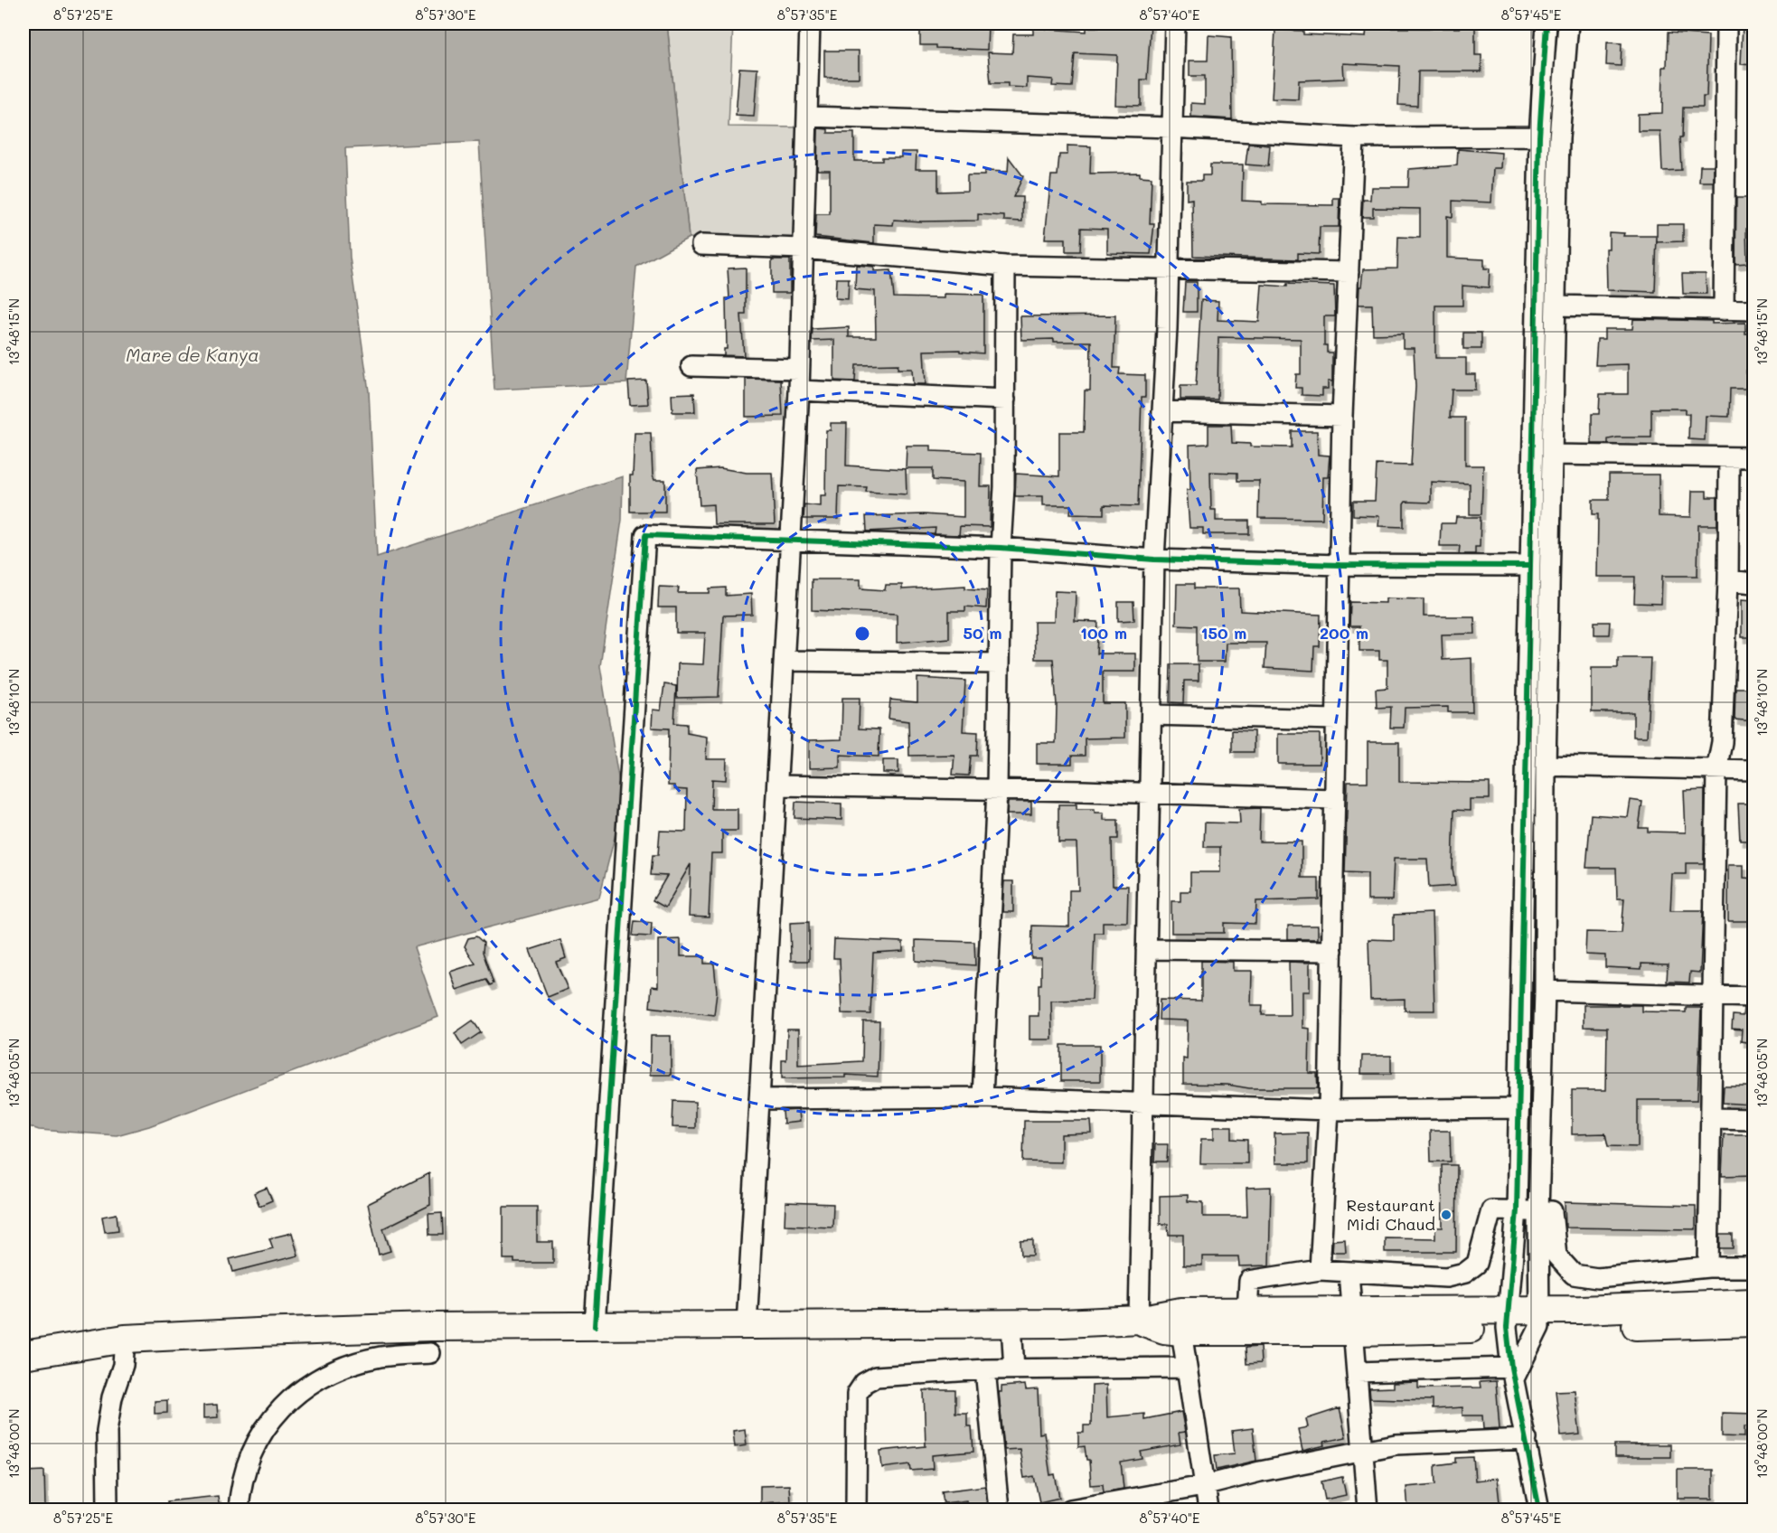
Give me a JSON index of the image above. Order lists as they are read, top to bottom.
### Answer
{
  "water": ["Mare de Kanya"],
  "places": ["Restaurant Midi Chaud"],
  "coordinates": [
    "8°57'25\"E",
    "8°57'30\"E",
    "8°57'35\"E",
    "8°57'40\"E",
    "8°57'45\"E",
    "13°48'15\"N",
    "13°48'10\"N",
    "13°48'05\"N",
    "13°48'00\"N"
  ],
  "rings": [
    "50 m",
    "100 m",
    "150 m",
    "200 m"
  ]
}
